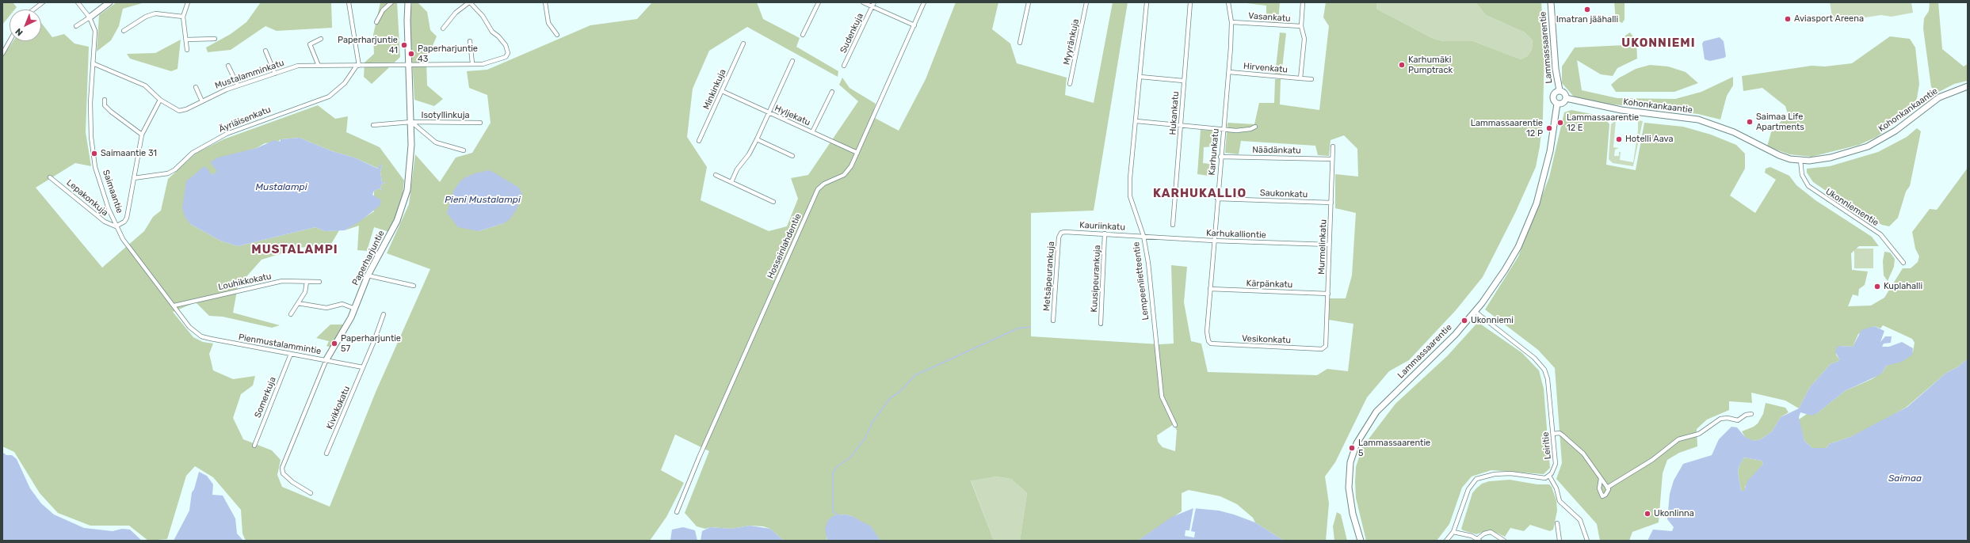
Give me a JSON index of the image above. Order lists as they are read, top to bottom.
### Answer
{
  "streets": {
    "street": [
      "Vasankatu",
      "Sudenkuja",
      "Myyränkuja",
      "Lammassaarentie",
      "Hirvenkatu",
      "Mustalamminkatu",
      "Minkinkuja",
      "Kohonkankaantie",
      "Hukankatu",
      "Isotyllinkuja",
      "Hyljekatu",
      "Äyriäisenkatu",
      "Näädänkatu",
      "Karhunkatu",
      "Saimaantie",
      "Saukonkatu",
      "Lepakonkuja",
      "Ukonniementie",
      "Kauriinkatu",
      "Karhukalliontie",
      "Hosseinlahdentie",
      "Murmelinkatu",
      "Paperharjuntie",
      "Metsäpeurankuja",
      "Kuusipeurankuja",
      "Lempeenlietteentie",
      "Louhikkokatu",
      "Kärpänkatu",
      "Vesikonkatu",
      "Pienmustalammintie",
      "Somerkuja",
      "Kivikkokatu",
      "Leiritie"
    ]
  },
  "crossings": [
    ["Vasankatu", "Karhunkatu"],
    ["Lammassaarentie", "Kohonkankaantie"],
    ["Lammassaarentie", "Leiritie"],
    ["Hirvenkatu", "Karhunkatu"],
    ["Mustalamminkatu", "Äyriäisenkatu"],
    ["Mustalamminkatu", "Saimaantie"],
    ["Mustalamminkatu", "Paperharjuntie"],
    ["Minkinkuja", "Hyljekatu"],
    ["Kohonkankaantie", "Ukonniementie"],
    ["Isotyllinkuja", "Paperharjuntie"],
    ["Hyljekatu", "Hosseinlahdentie"],
    ["Näädänkatu", "Karhunkatu"],
    ["Näädänkatu", "Murmelinkatu"],
    ["Karhunkatu", "Saukonkatu"],
    ["Karhunkatu", "Karhukalliontie"],
    ["Karhunkatu", "Kärpänkatu"],
    ["Karhunkatu", "Vesikonkatu"],
    ["Saimaantie", "Lepakonkuja"],
    ["Saimaantie", "Louhikkokatu"],
    ["Saimaantie", "Pienmustalammintie"],
    ["Saukonkatu", "Murmelinkatu"],
    ["Kauriinkatu", "Karhukalliontie"],
    ["Kauriinkatu", "Metsäpeurankuja"],
    ["Kauriinkatu", "Kuusipeurankuja"],
    ["Kauriinkatu", "Lempeenlietteentie"],
    ["Karhukalliontie", "Murmelinkatu"],
    ["Karhukalliontie", "Lempeenlietteentie"],
    ["Murmelinkatu", "Kärpänkatu"],
    ["Murmelinkatu", "Vesikonkatu"],
    ["Paperharjuntie", "Pienmustalammintie"],
    ["Pienmustalammintie", "Somerkuja"],
    ["Pienmustalammintie", "Kivikkokatu"]
  ],
  "districts": ["UKONNIEMI", "KARHUKALLIO", "MUSTALAMPI"],
  "water": ["Mustalampi", "Pieni Mustalampi", "Saimaa"],
  "places": [
    "Imatran jäähalli",
    "Aviasport Areena",
    "Paperharjuntie 41",
    "Paperharjuntie 43",
    "Karhumäki Pumptrack",
    "Saimaa Life Apartments",
    "Lammassaarentie 12 E",
    "Lammassaarentie 12 P",
    "Hotelli Aava",
    "Saimaantie 31",
    "Kuplahalli",
    "Ukonniemi",
    "Paperharjuntie 57",
    "Lammassaarentie 5",
    "Ukonlinna"
  ],
  "north": "bottom left"
}
